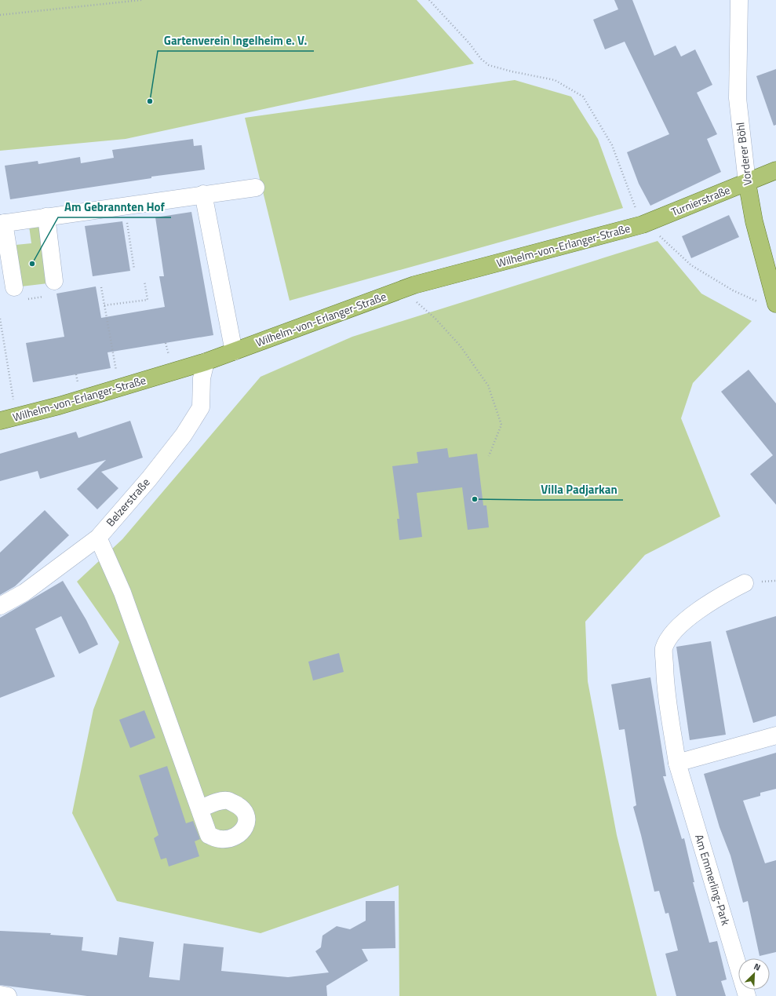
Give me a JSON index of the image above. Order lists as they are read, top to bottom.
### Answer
{
  "streets": {
    "main road": ["Vorderer Böhl", "Turnierstraße", "Wilhelm-von-Erlanger-Straße"],
    "street": ["Belzerstraße", "Am Emmerling-Park"]
  },
  "crossings": [
    ["Vorderer Böhl", "Turnierstraße"],
    ["Turnierstraße", "Wilhelm-von-Erlanger-Straße"],
    ["Wilhelm-von-Erlanger-Straße", "Belzerstraße"]
  ],
  "places": ["Gartenverein Ingelheim e. V.", "Am Gebrannten Hof", "Villa Padjarkan"],
  "north": "top right"
}
